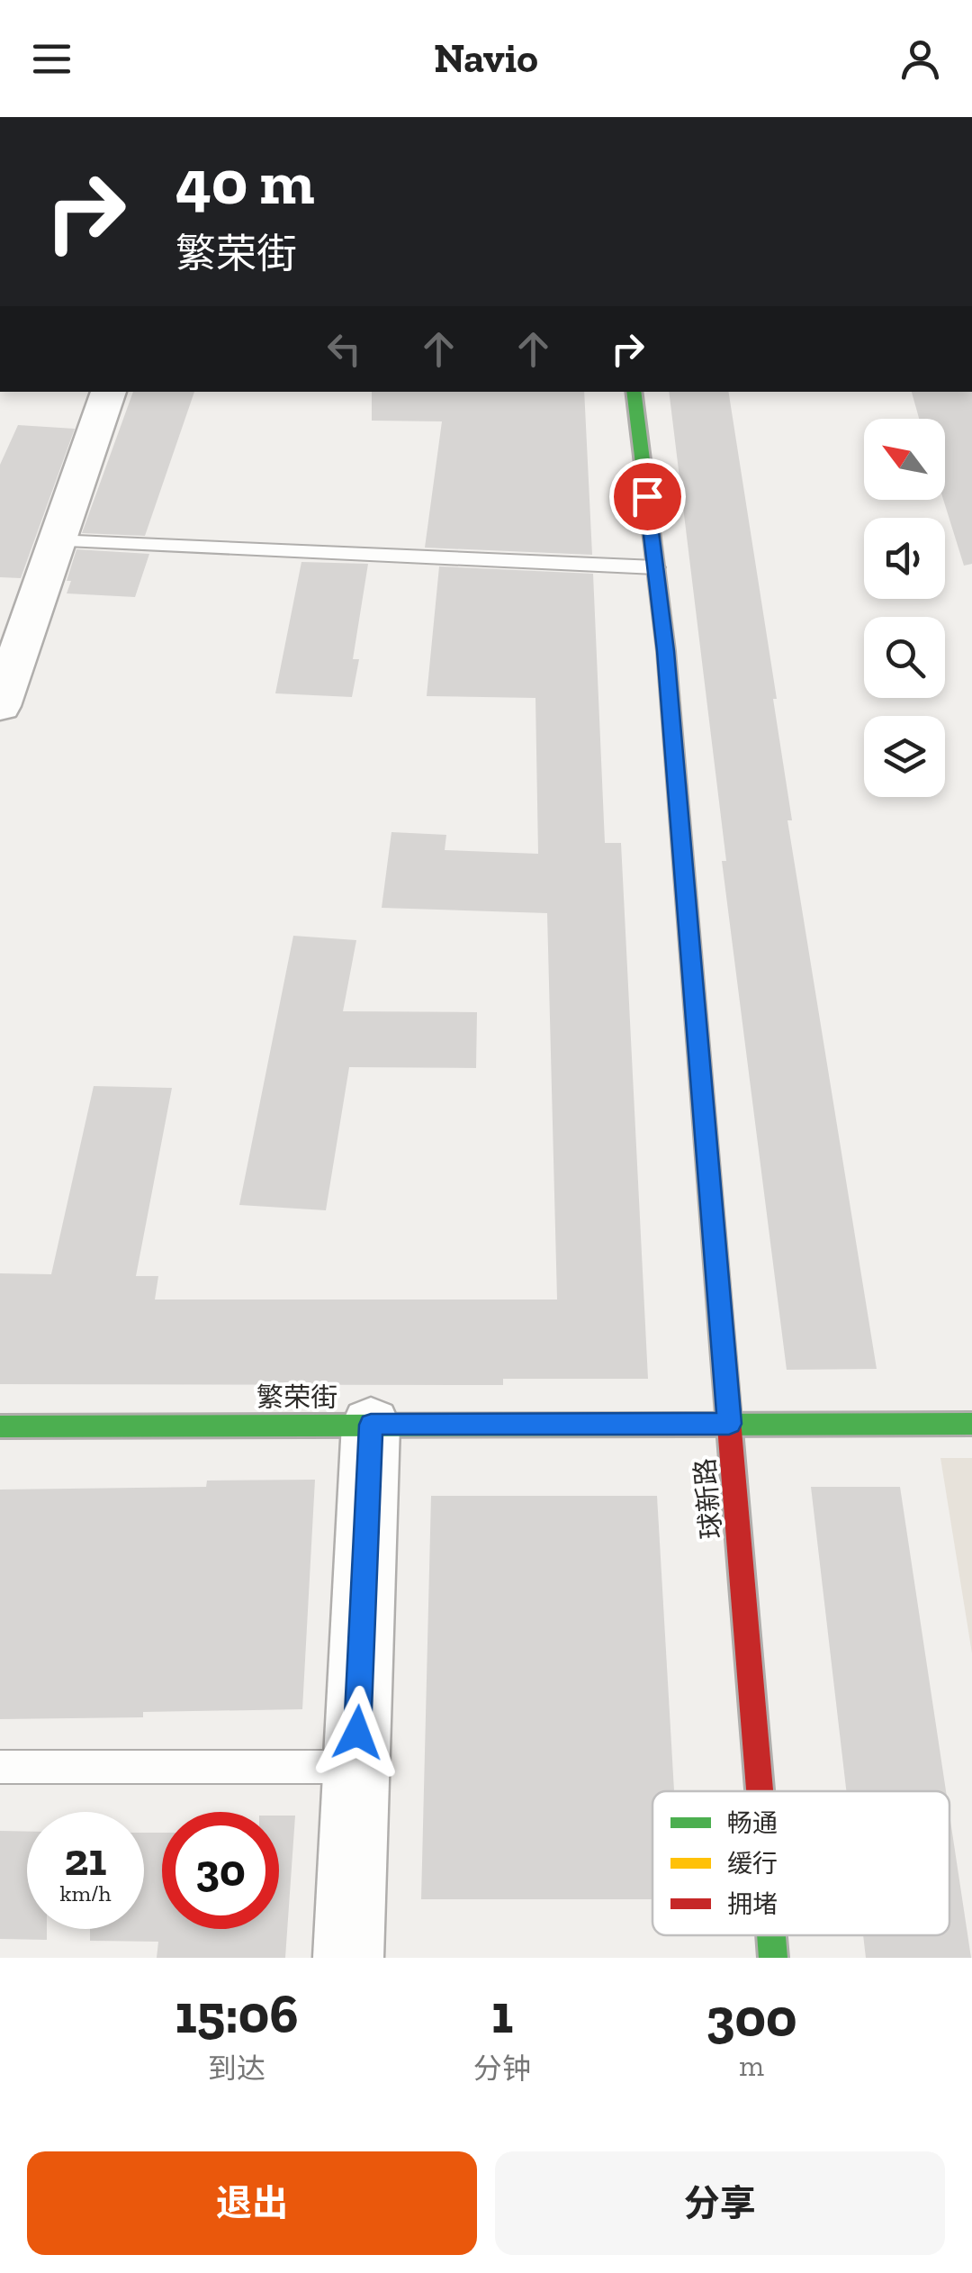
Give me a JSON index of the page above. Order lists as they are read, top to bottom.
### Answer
{
  "streets": {
    "street": ["繁荣街", "球新路"]
  },
  "crossings": [
    ["繁荣街", "球新路"]
  ],
  "legend": ["畅通", "缓行", "拥堵"],
  "north": "top left",
  "page": {
    "header": "Navio",
    "turn": ["40 m", "繁荣街"],
    "speed": "21 km/h",
    "limit": "30",
    "eta": [
      "15:06",
      "到达",
      "1",
      "分钟",
      "300",
      "m"
    ],
    "buttons": ["退出", "分享"]
  }
}
